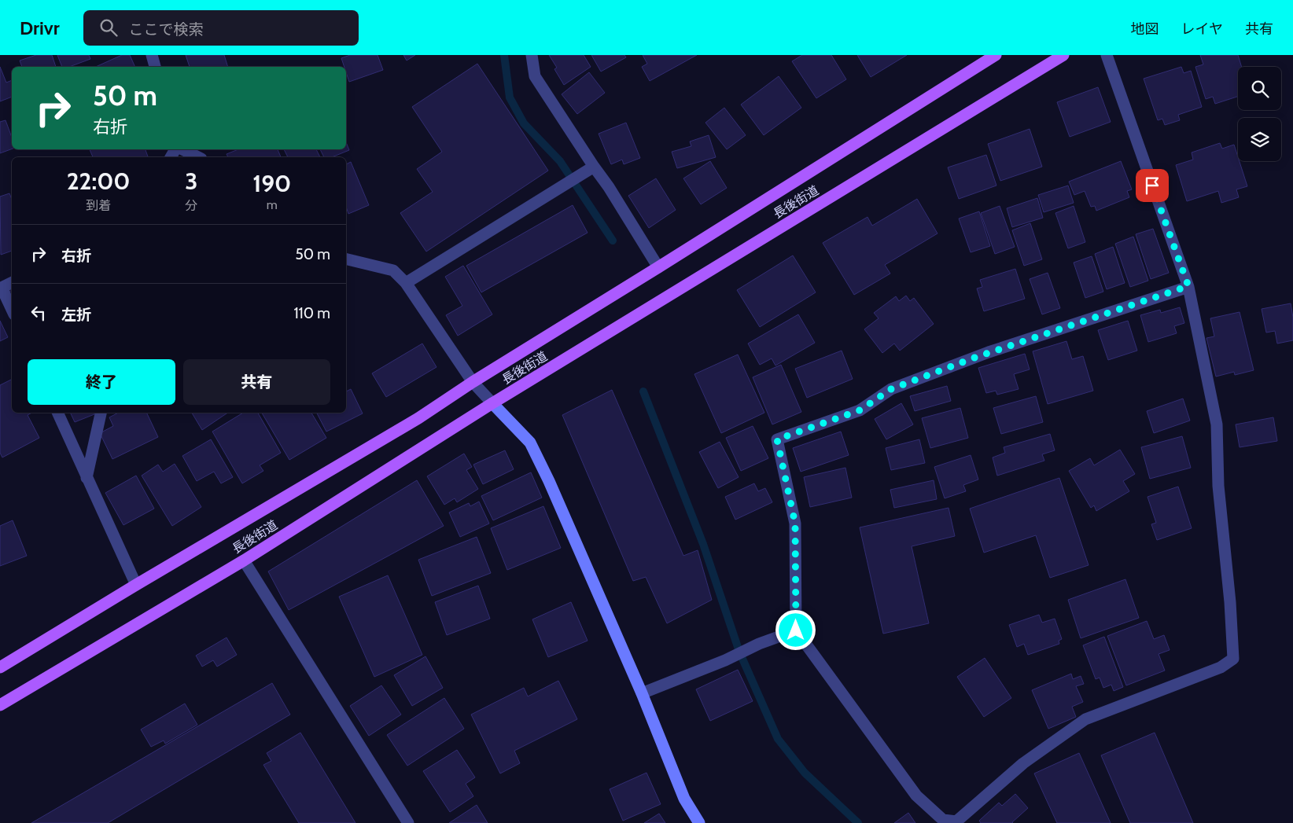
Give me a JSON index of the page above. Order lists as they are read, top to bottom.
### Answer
{
  "streets": {
    "main road": ["長後街道"]
  },
  "page": {
    "header": "Drivr",
    "search": "ここで検索",
    "nav": ["地図", "レイヤ", "共有"],
    "turn": ["50 m", "右折"],
    "eta": [
      "22:00",
      "到着",
      "3",
      "分",
      "190",
      "m"
    ],
    "list": [
      {
        "name": "右折",
        "value": "50 m"
      },
      {
        "name": "左折",
        "value": "110 m"
      }
    ],
    "buttons": ["終了", "共有"]
  }
}
